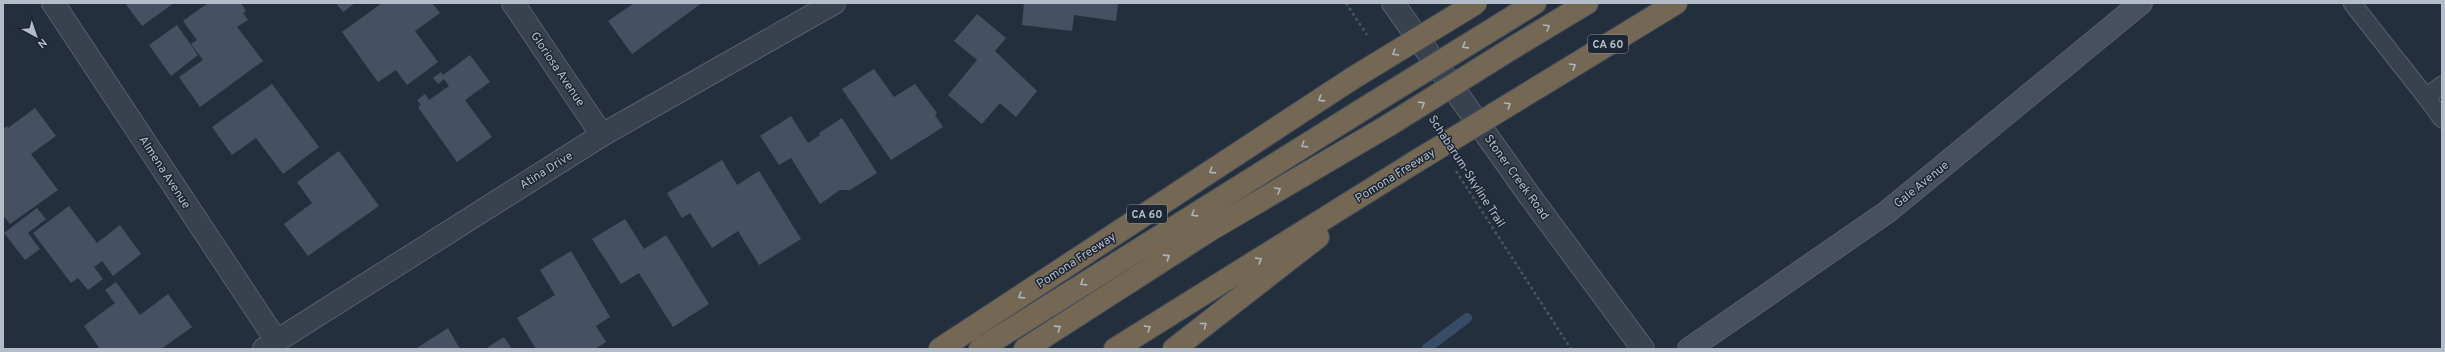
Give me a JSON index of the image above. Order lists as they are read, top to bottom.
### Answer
{
  "streets": {
    "highway": ["CA 60", "Pomona Freeway"],
    "main road": ["Gale Avenue"],
    "street": [
      "Gloriosa Avenue",
      "Atina Drive",
      "Almena Avenue",
      "Stoner Creek Road"
    ],
    "path": ["Schabarum-Skyline Trail"]
  },
  "crossings": [
    ["Gloriosa Avenue", "Atina Drive"],
    ["Atina Drive", "Almena Avenue"]
  ],
  "north": "bottom right"
}
